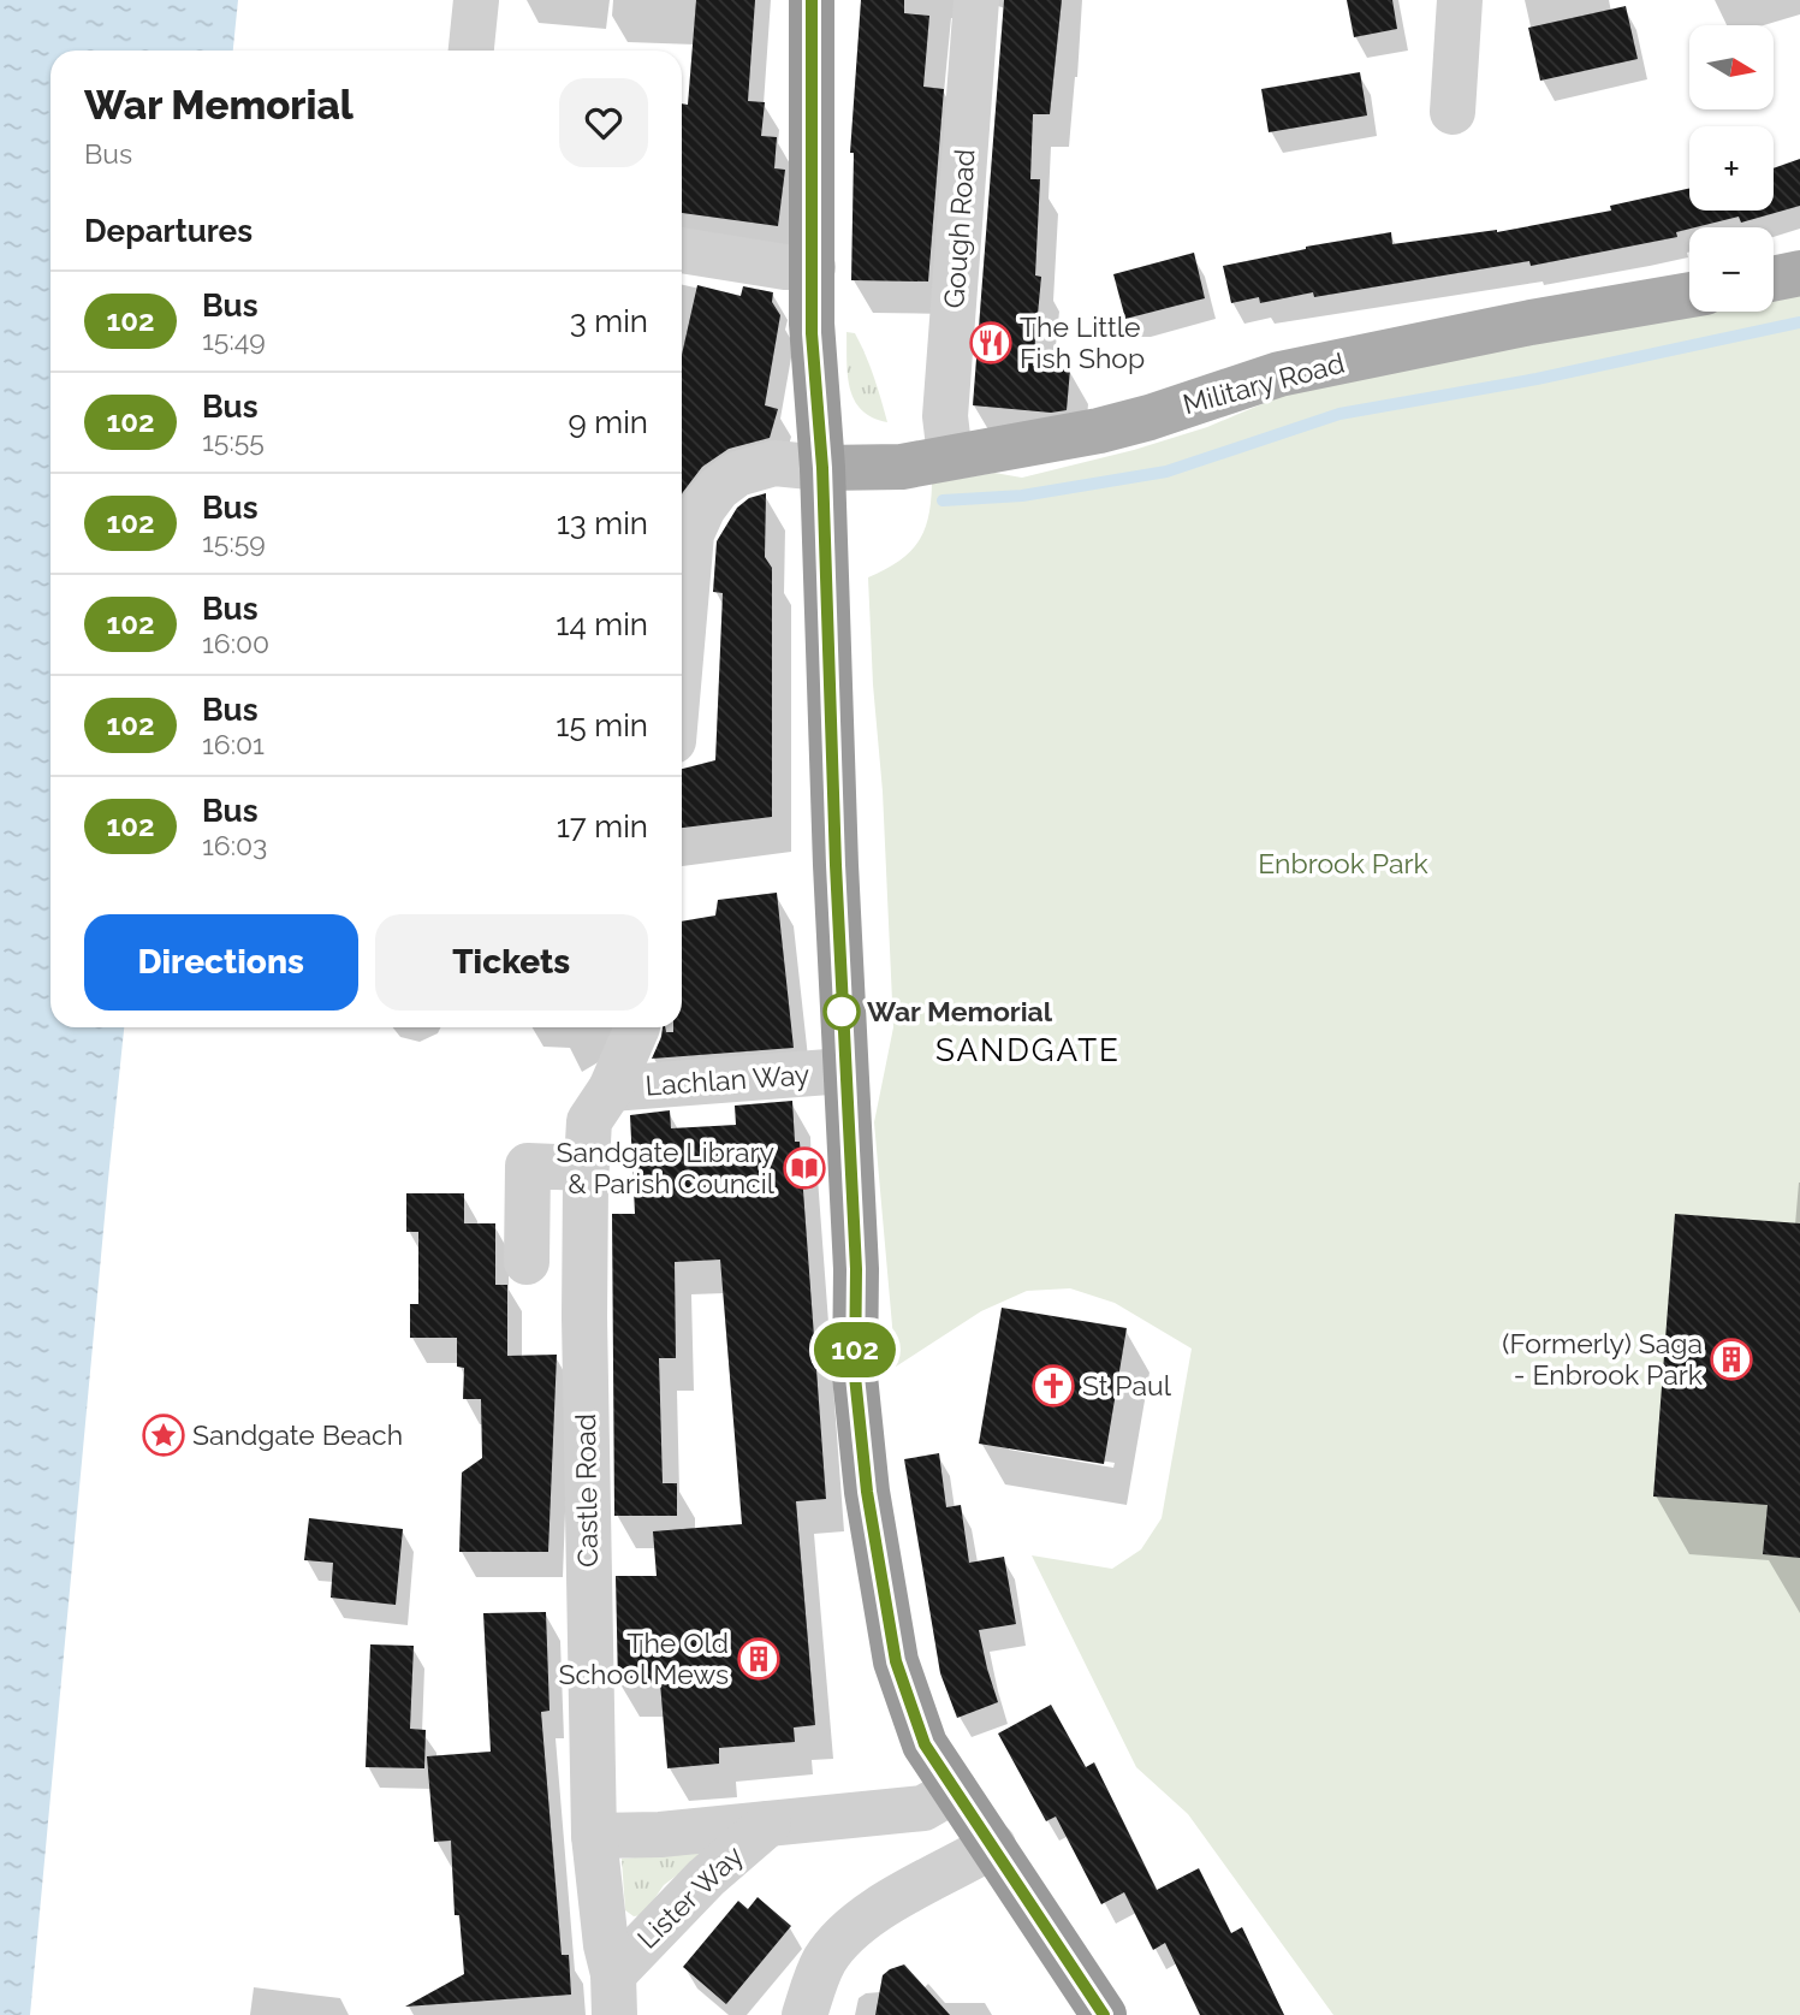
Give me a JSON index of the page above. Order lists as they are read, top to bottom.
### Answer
{
  "streets": {
    "main road": ["Military Road"],
    "street": [
      "Gough Road",
      "Lachlan Way",
      "Castle Road",
      "Lister Way"
    ]
  },
  "crossings": [
    ["Gough Road", "Military Road"],
    ["Lachlan Way", "Castle Road"],
    ["Castle Road", "Lister Way"]
  ],
  "districts": ["SANDGATE"],
  "parks": ["Enbrook Park"],
  "places": {
    "restaurant": ["The Little Fish Shop"],
    "other": ["War Memorial"],
    "library": ["Sandgate Library & Parish Council"],
    "building": ["(Formerly) Saga - Enbrook Park", "The Old School Mews"],
    "church": ["St Paul"],
    "place": ["Sandgate Beach"]
  },
  "lines": ["bus line 102"],
  "north": "right",
  "page": {
    "on_map": "102",
    "map_buttons": ["+", "−"],
    "heading": [
      ["War Memorial", "Bus"],
      "Departures"
    ],
    "list": [
      {
        "mark": "102",
        "name": "Bus",
        "note": "15:49",
        "value": "3 min"
      },
      {
        "mark": "102",
        "name": "Bus",
        "note": "15:55",
        "value": "9 min"
      },
      {
        "mark": "102",
        "name": "Bus",
        "note": "15:59",
        "value": "13 min"
      },
      {
        "mark": "102",
        "name": "Bus",
        "note": "16:00",
        "value": "14 min"
      },
      {
        "mark": "102",
        "name": "Bus",
        "note": "16:01",
        "value": "15 min"
      },
      {
        "mark": "102",
        "name": "Bus",
        "note": "16:03",
        "value": "17 min"
      }
    ],
    "buttons": ["Directions", "Tickets"]
  }
}
